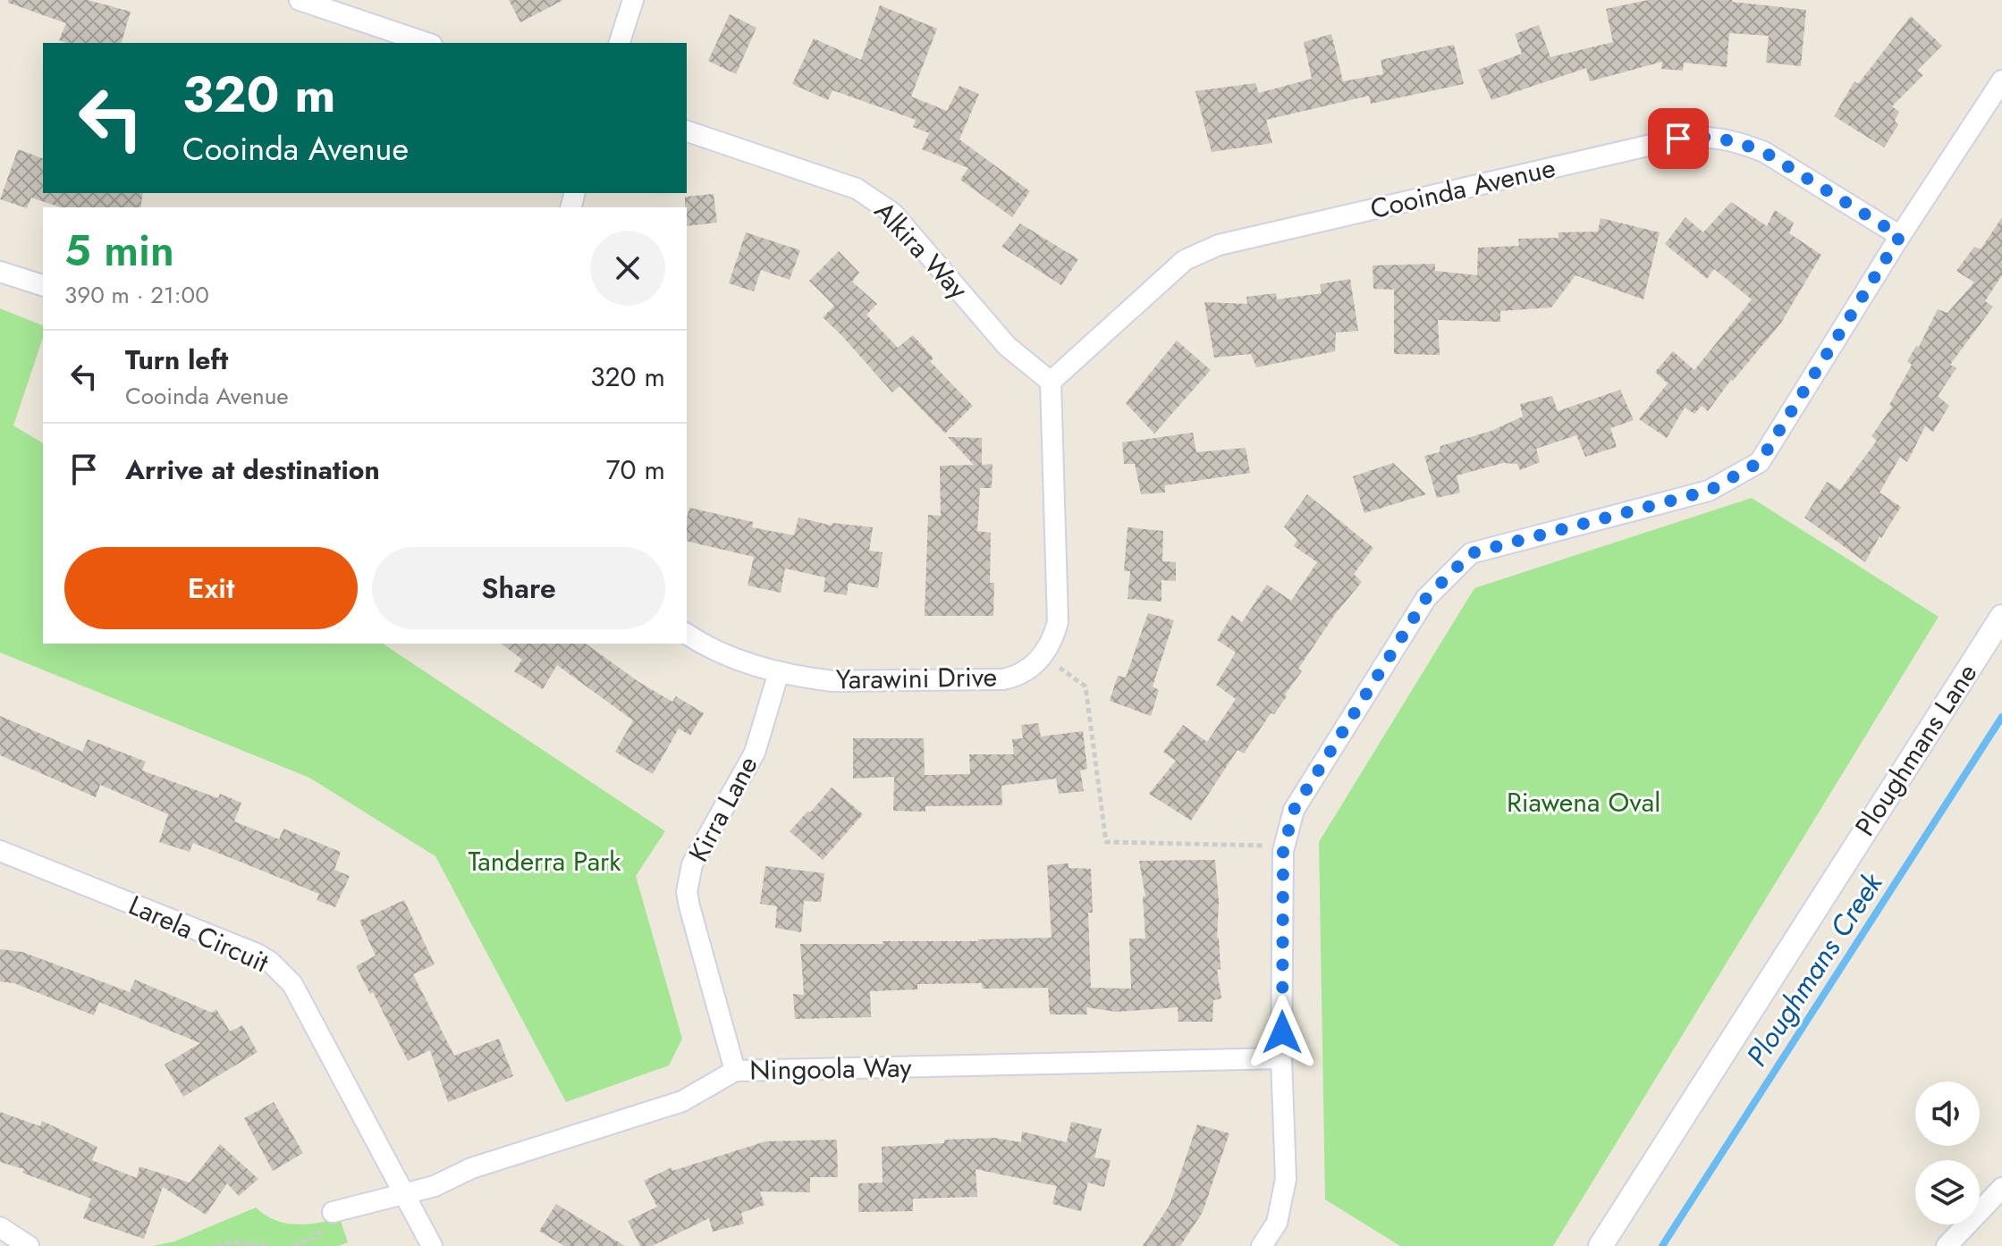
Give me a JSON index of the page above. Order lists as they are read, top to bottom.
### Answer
{
  "streets": {
    "street": [
      "Cooinda Avenue",
      "Alkira Way",
      "Yarawini Drive",
      "Ploughmans Lane",
      "Kirra Lane",
      "Larela Circuit",
      "Ningoola Way"
    ]
  },
  "crossings": [
    ["Cooinda Avenue", "Alkira Way"],
    ["Yarawini Drive", "Kirra Lane"],
    ["Kirra Lane", "Ningoola Way"],
    ["Larela Circuit", "Ningoola Way"]
  ],
  "water": ["Ploughmans Creek"],
  "parks": ["Riawena Oval", "Tanderra Park"],
  "page": {
    "turn": ["320 m", "Cooinda Avenue"],
    "heading": ["5 min", "390 m · 21:00"],
    "list": [
      {
        "name": "Turn left",
        "note": "Cooinda Avenue",
        "value": "320 m"
      },
      {
        "name": "Arrive at destination",
        "value": "70 m"
      }
    ],
    "buttons": ["Exit", "Share"]
  }
}
